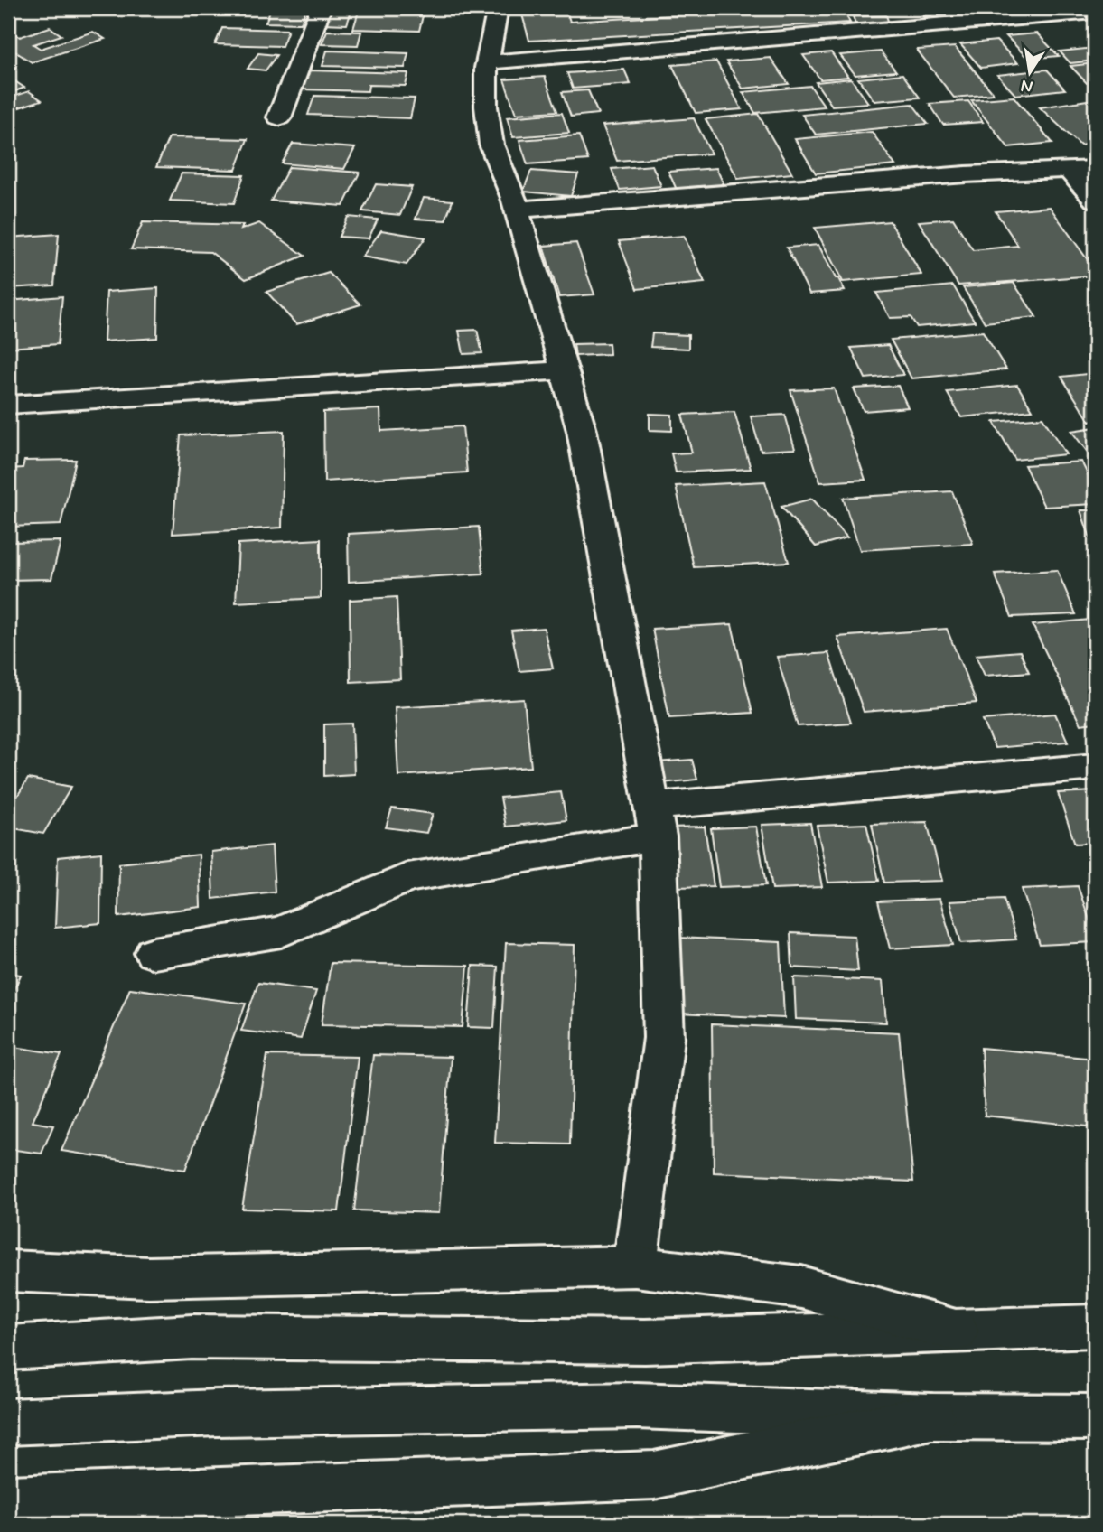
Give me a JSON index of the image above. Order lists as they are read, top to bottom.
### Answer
{
  "north": "bottom"
}
